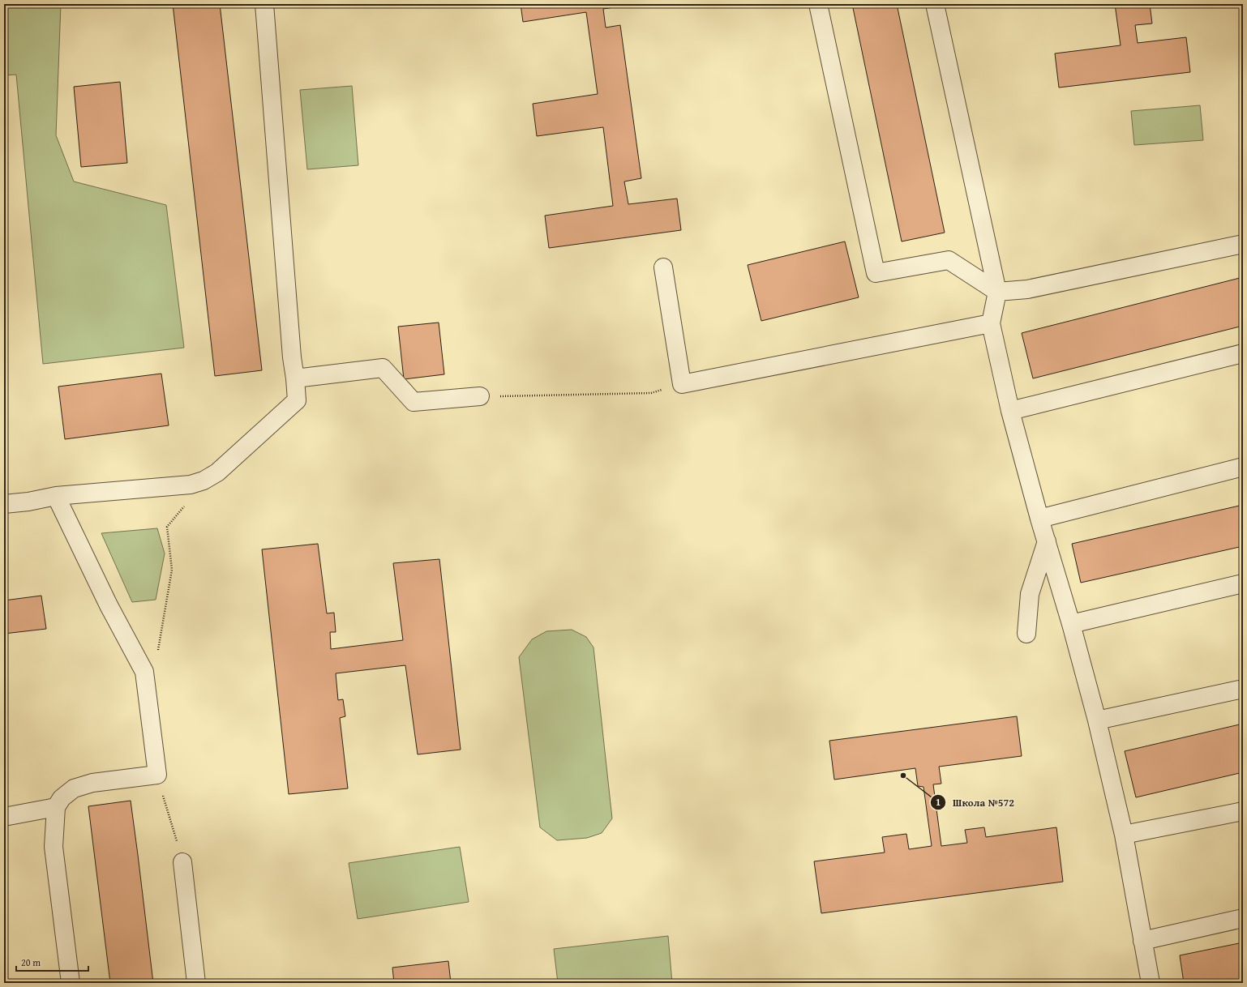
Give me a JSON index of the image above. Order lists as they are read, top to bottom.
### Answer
{
  "places": ["Школа №572"],
  "scale_bar": "20 m"
}
